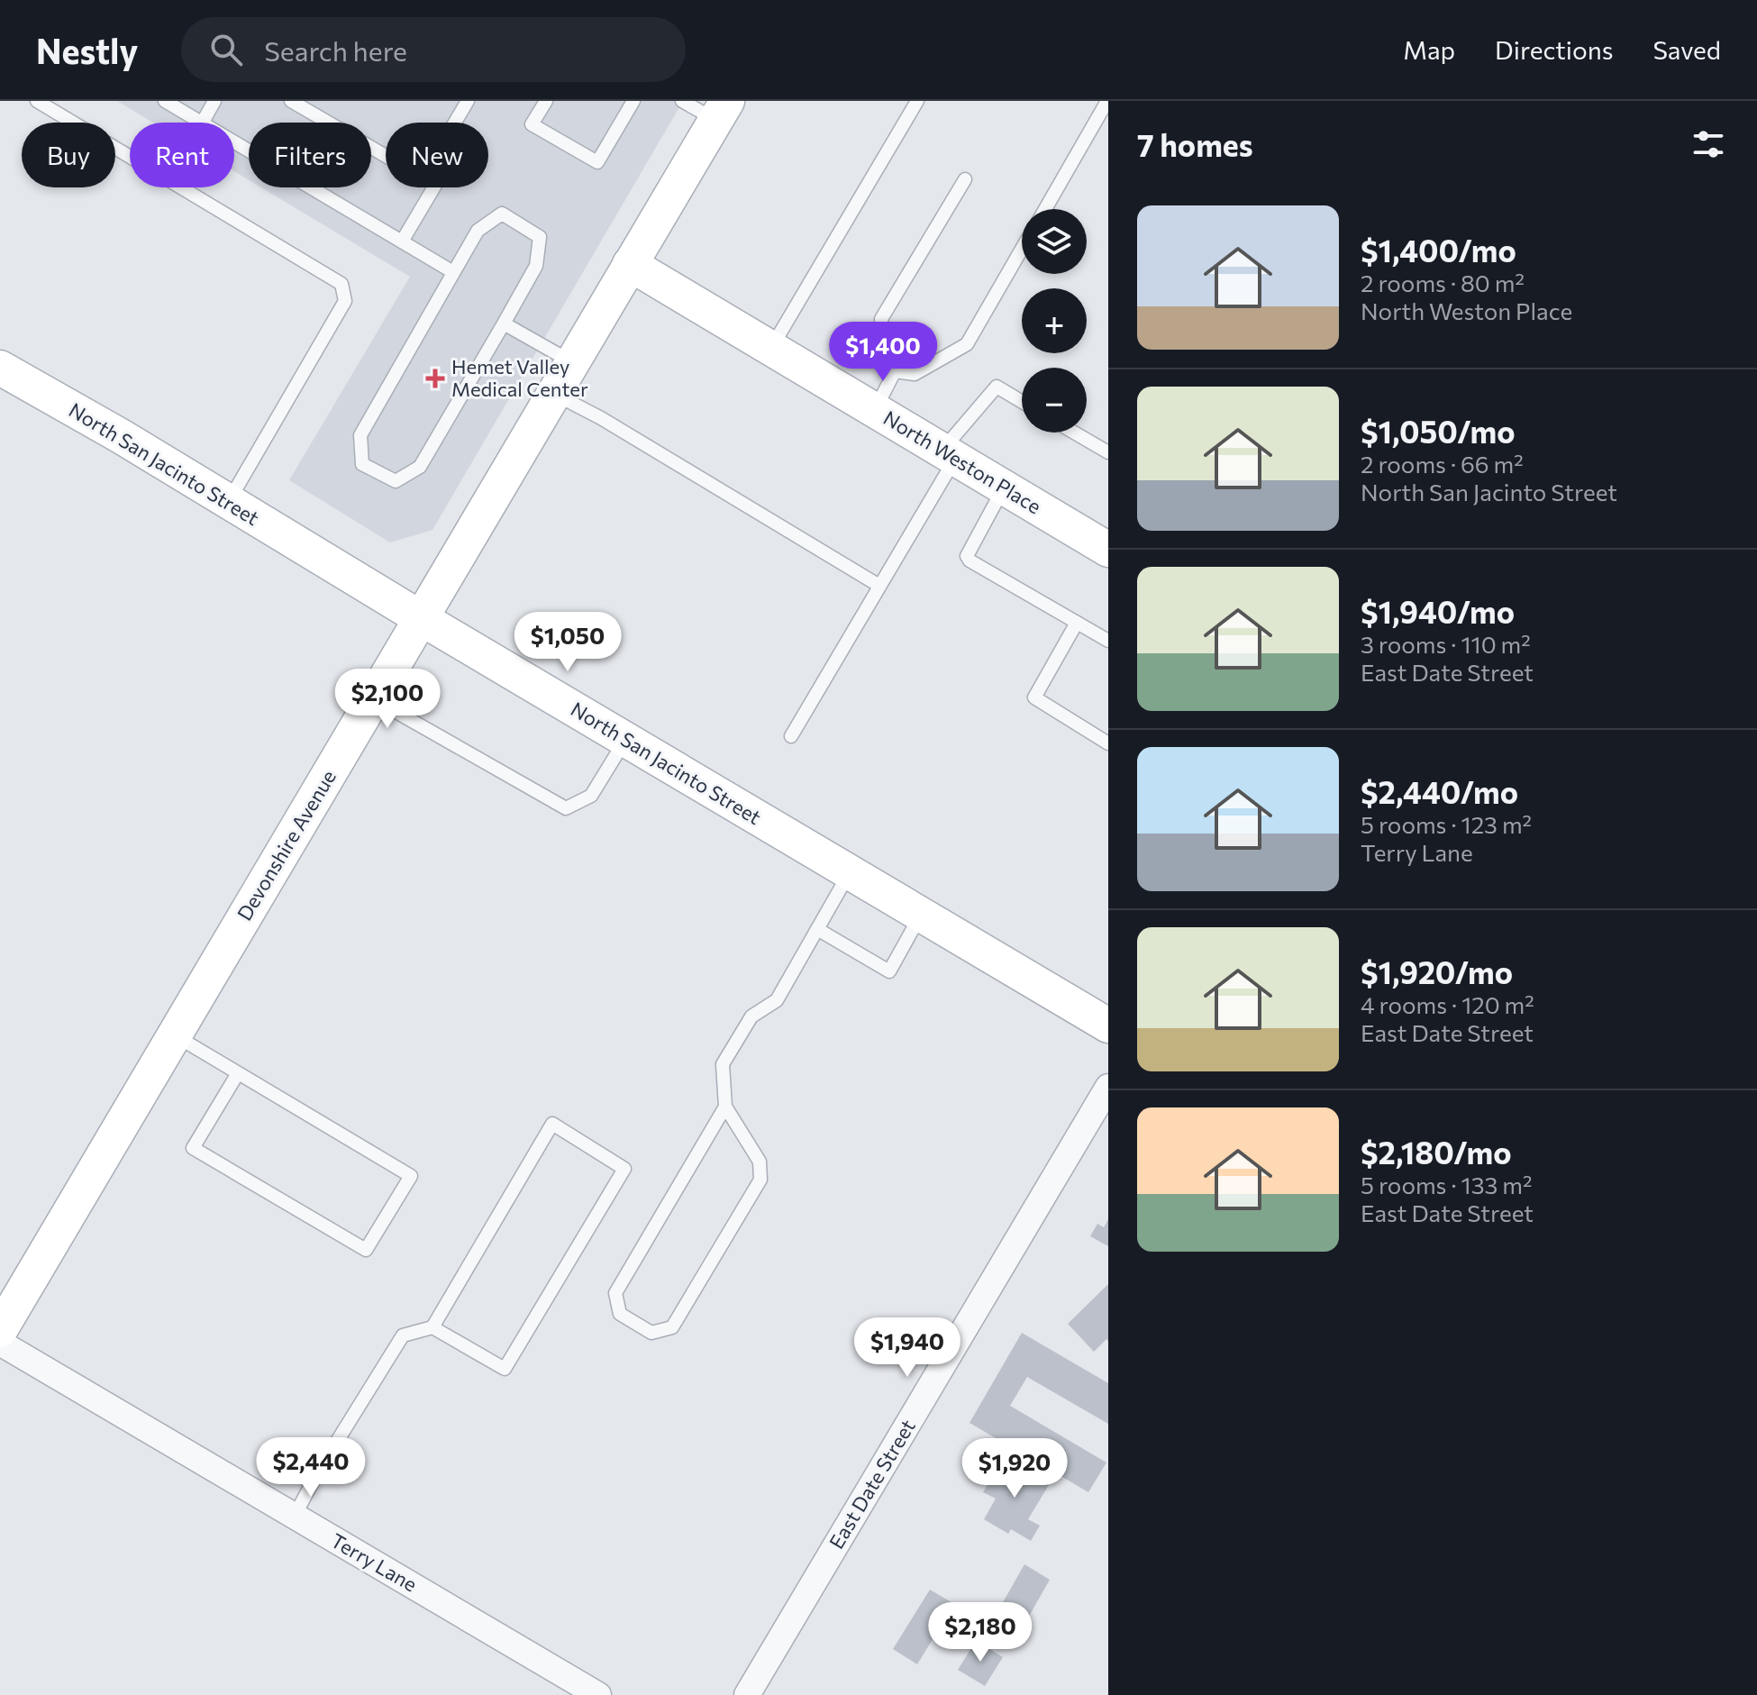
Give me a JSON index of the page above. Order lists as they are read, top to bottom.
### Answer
{
  "streets": {
    "street": [
      "North Weston Place",
      "North San Jacinto Street",
      "Devonshire Avenue",
      "East Date Street",
      "Terry Lane"
    ]
  },
  "crossings": [
    ["North Weston Place", "Devonshire Avenue"],
    ["North San Jacinto Street", "Devonshire Avenue"]
  ],
  "places": {
    "health": ["Hemet Valley Medical Center"]
  },
  "page": {
    "header": "Nestly",
    "search": "Search here",
    "nav": ["Map", "Directions", "Saved"],
    "heading": "7 homes",
    "chip": [
      "Buy",
      "Rent",
      "Filters",
      "New"
    ],
    "list": [
      {
        "name": "$1,400/mo",
        "note": "2 rooms · 80 m² · North Weston Place"
      },
      {
        "name": "$1,050/mo",
        "note": "2 rooms · 66 m² · North San Jacinto Street"
      },
      {
        "name": "$1,940/mo",
        "note": "3 rooms · 110 m² · East Date Street"
      },
      {
        "name": "$2,440/mo",
        "note": "5 rooms · 123 m² · Terry Lane"
      },
      {
        "name": "$1,920/mo",
        "note": "4 rooms · 120 m² · East Date Street"
      },
      {
        "name": "$2,180/mo",
        "note": "5 rooms · 133 m² · East Date Street"
      }
    ],
    "map_buttons": ["+", "−"],
    "price": [
      "$1,400",
      "$1,050",
      "$2,100",
      "$1,940",
      "$2,440",
      "$1,920",
      "$2,180"
    ]
  }
}
